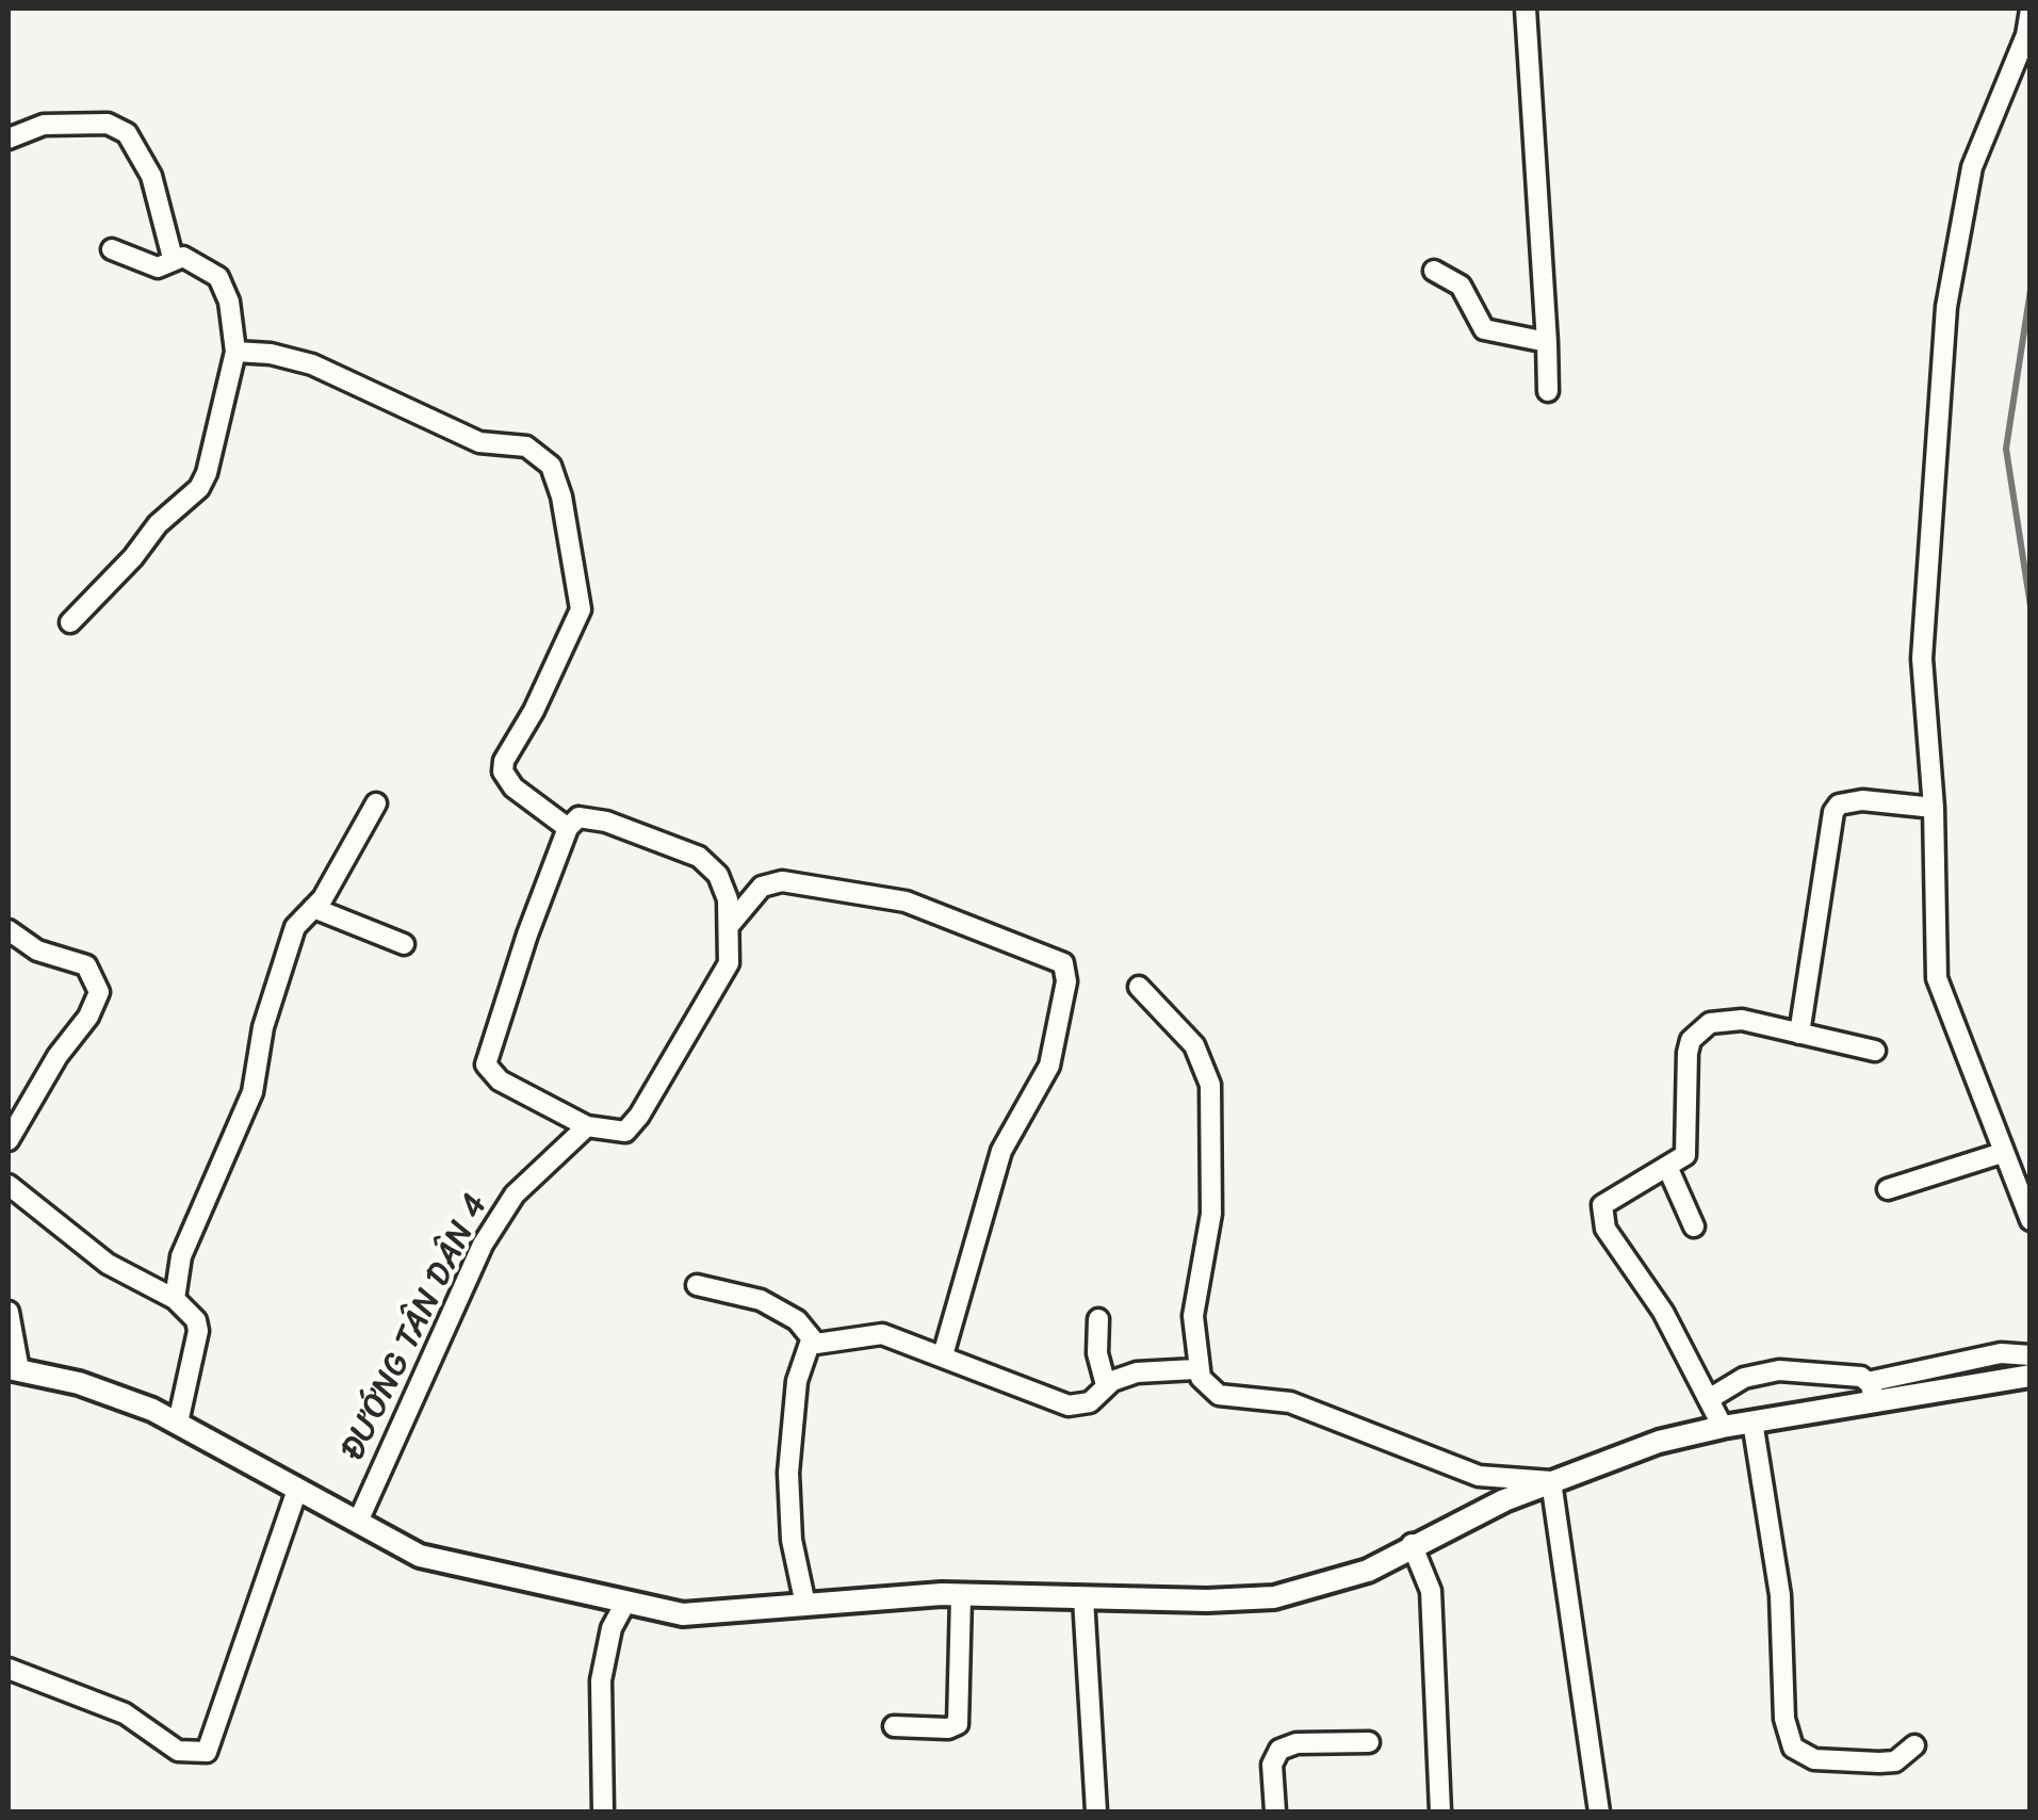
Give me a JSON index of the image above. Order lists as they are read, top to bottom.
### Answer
{
  "streets": {
    "street": ["ĐƯỚNG TÂN DÂN 4"]
  }
}
